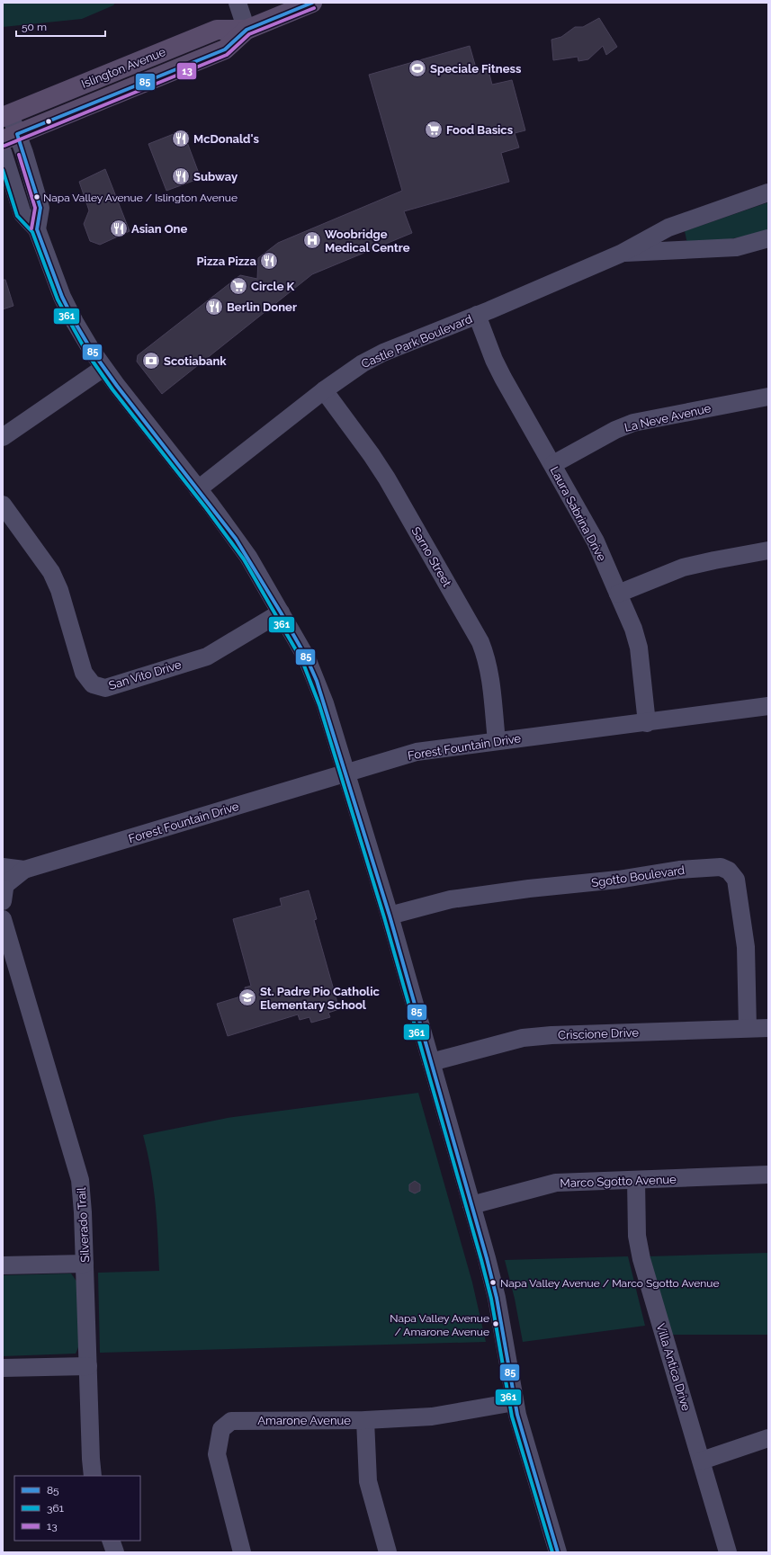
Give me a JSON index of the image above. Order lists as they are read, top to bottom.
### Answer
{
  "streets": {
    "main road": ["Islington Avenue"],
    "street": [
      "Castle Park Boulevard",
      "La Neve Avenue",
      "Laura Sabrina Drive",
      "Sarno Street",
      "San Vito Drive",
      "Forest Fountain Drive",
      "Sgotto Boulevard",
      "Criscione Drive",
      "Marco Sgotto Avenue",
      "Silverado Trail",
      "Villa Antica Drive",
      "Amarone Avenue"
    ]
  },
  "crossings": [
    ["Castle Park Boulevard", "Laura Sabrina Drive"],
    ["Castle Park Boulevard", "Sarno Street"],
    ["La Neve Avenue", "Laura Sabrina Drive"],
    ["Laura Sabrina Drive", "Forest Fountain Drive"],
    ["Sarno Street", "Forest Fountain Drive"],
    ["Sgotto Boulevard", "Criscione Drive"],
    ["Marco Sgotto Avenue", "Villa Antica Drive"]
  ],
  "places": {
    "sports": ["Speciale Fitness"],
    "supermarket": ["Food Basics", "Circle K"],
    "restaurant": [
      "McDonald's",
      "Subway",
      "Asian One",
      "Pizza Pizza",
      "Berlin Doner"
    ],
    "other": ["Napa Valley Avenue / Islington Avenue", "Napa Valley Avenue / Marco Sgotto Avenue", "Napa Valley Avenue / Amarone Avenue"],
    "hospital": ["Woobridge Medical Centre"],
    "bank": ["Scotiabank"],
    "school or university": ["St. Padre Pio Catholic Elementary School"]
  },
  "lines": ["transit line 85", "transit line 13", "transit line 361"],
  "legend": ["85", "361", "13"],
  "scale_bar": "50 m"
}
